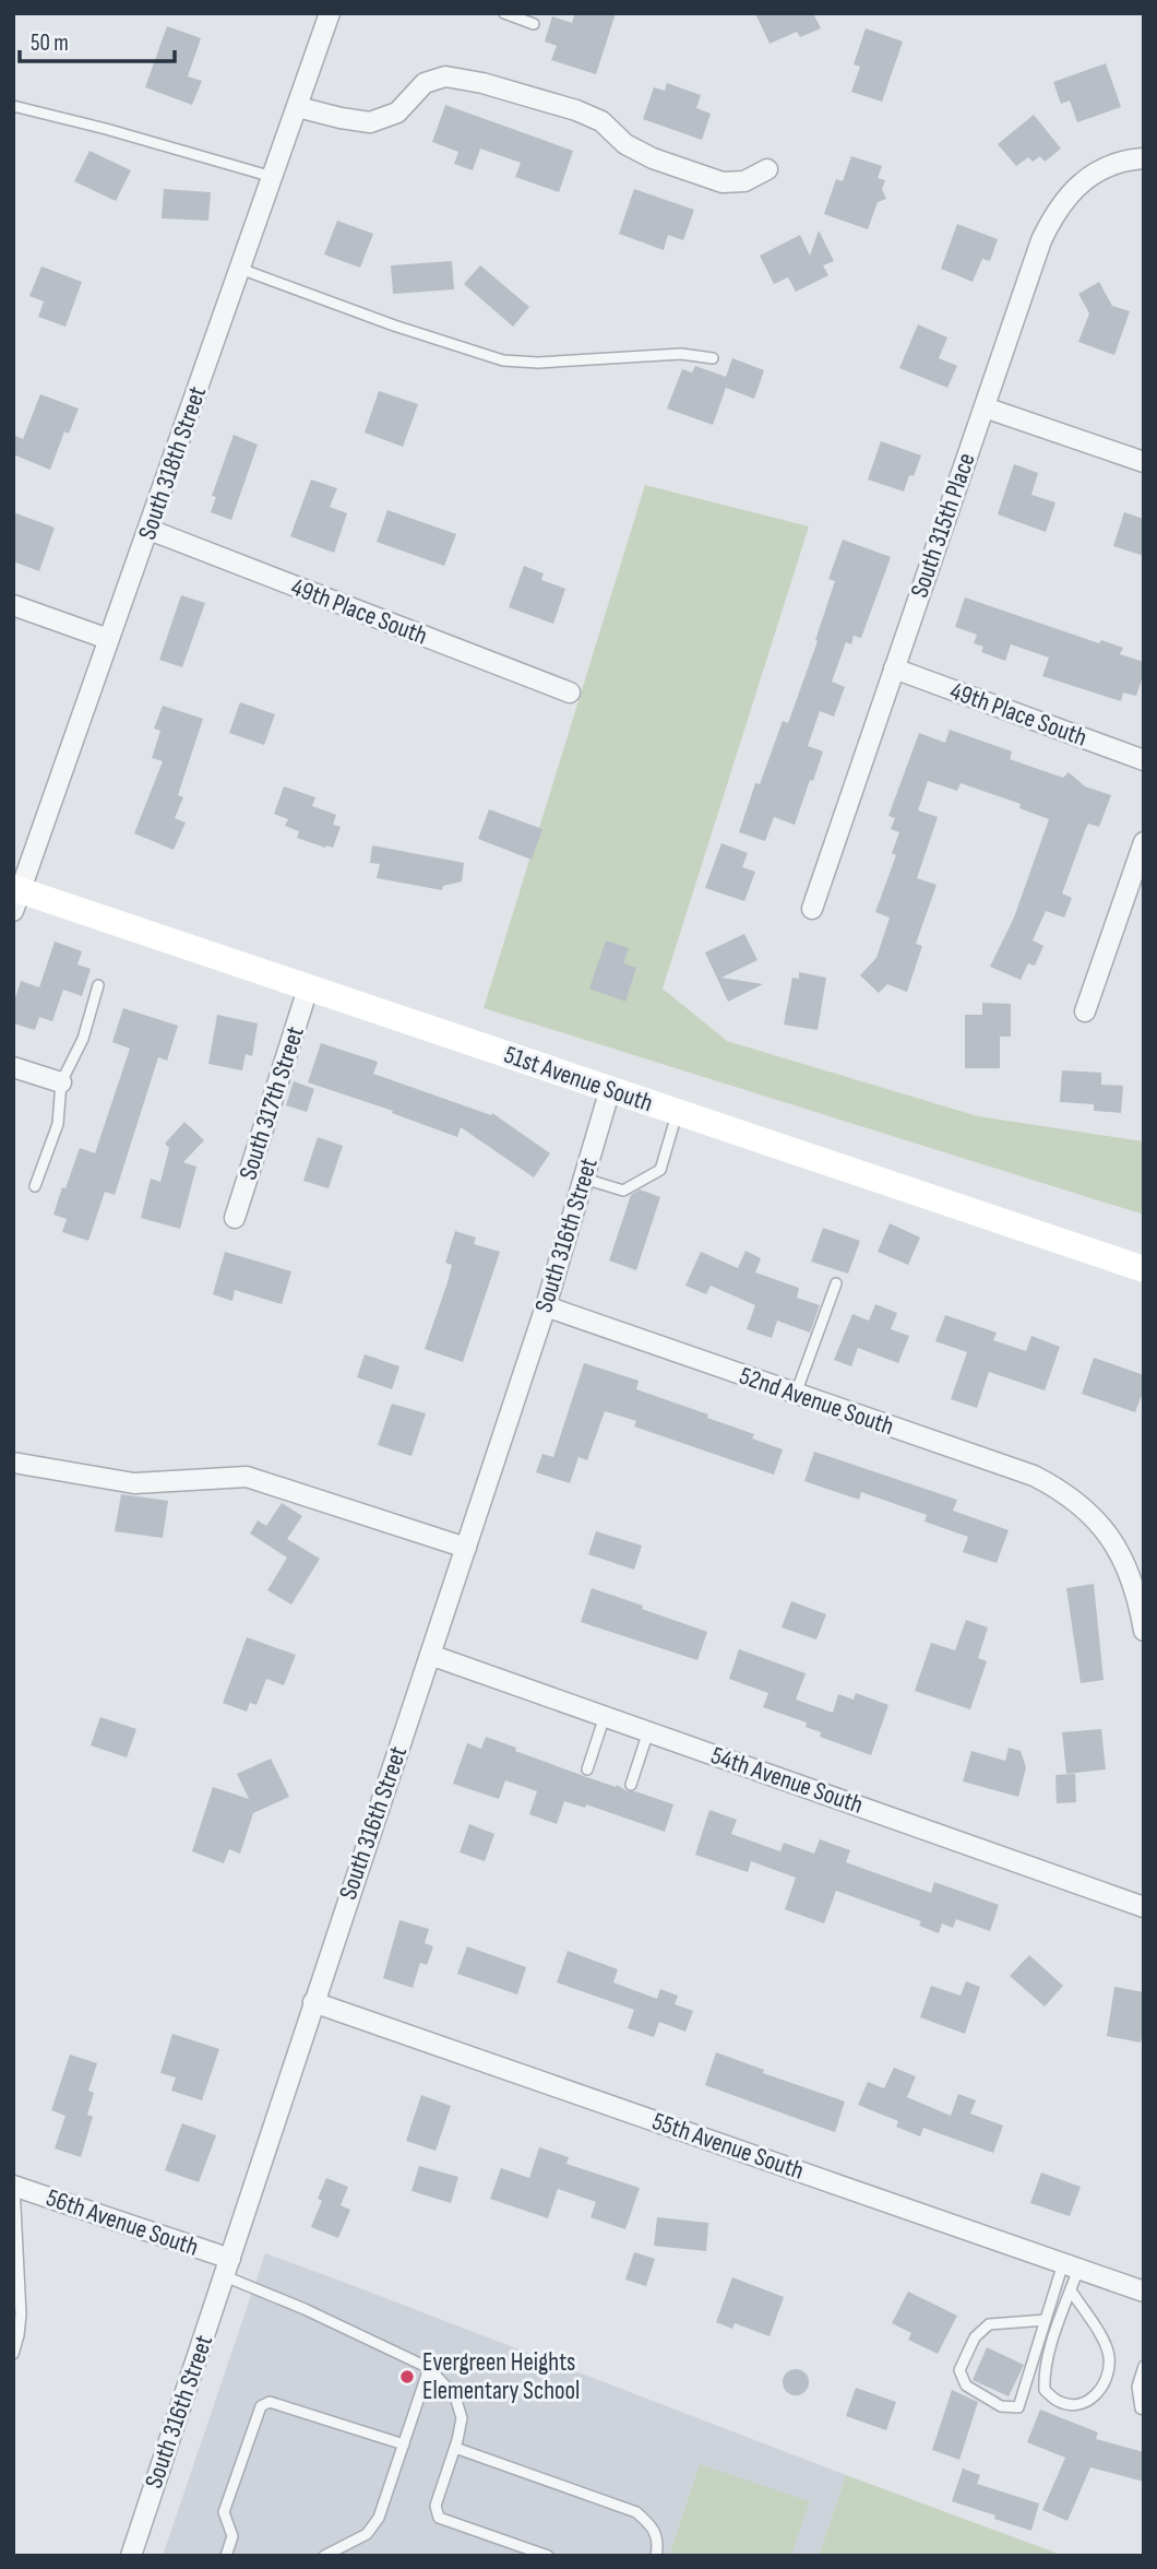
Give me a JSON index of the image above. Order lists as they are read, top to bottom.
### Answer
{
  "streets": {
    "main road": ["51st Avenue South"],
    "street": [
      "South 318th Street",
      "South 315th Place",
      "49th Place South",
      "South 317th Street",
      "South 316th Street",
      "52nd Avenue South",
      "54th Avenue South",
      "55th Avenue South",
      "56th Avenue South"
    ]
  },
  "crossings": [
    ["South 318th Street", "49th Place South"],
    ["South 318th Street", "51st Avenue South"],
    ["South 315th Place", "49th Place South"],
    ["51st Avenue South", "South 317th Street"],
    ["51st Avenue South", "South 316th Street"],
    ["South 316th Street", "52nd Avenue South"],
    ["South 316th Street", "54th Avenue South"],
    ["South 316th Street", "55th Avenue South"],
    ["South 316th Street", "56th Avenue South"]
  ],
  "places": ["Evergreen Heights Elementary School"],
  "scale_bar": "50 m"
}
